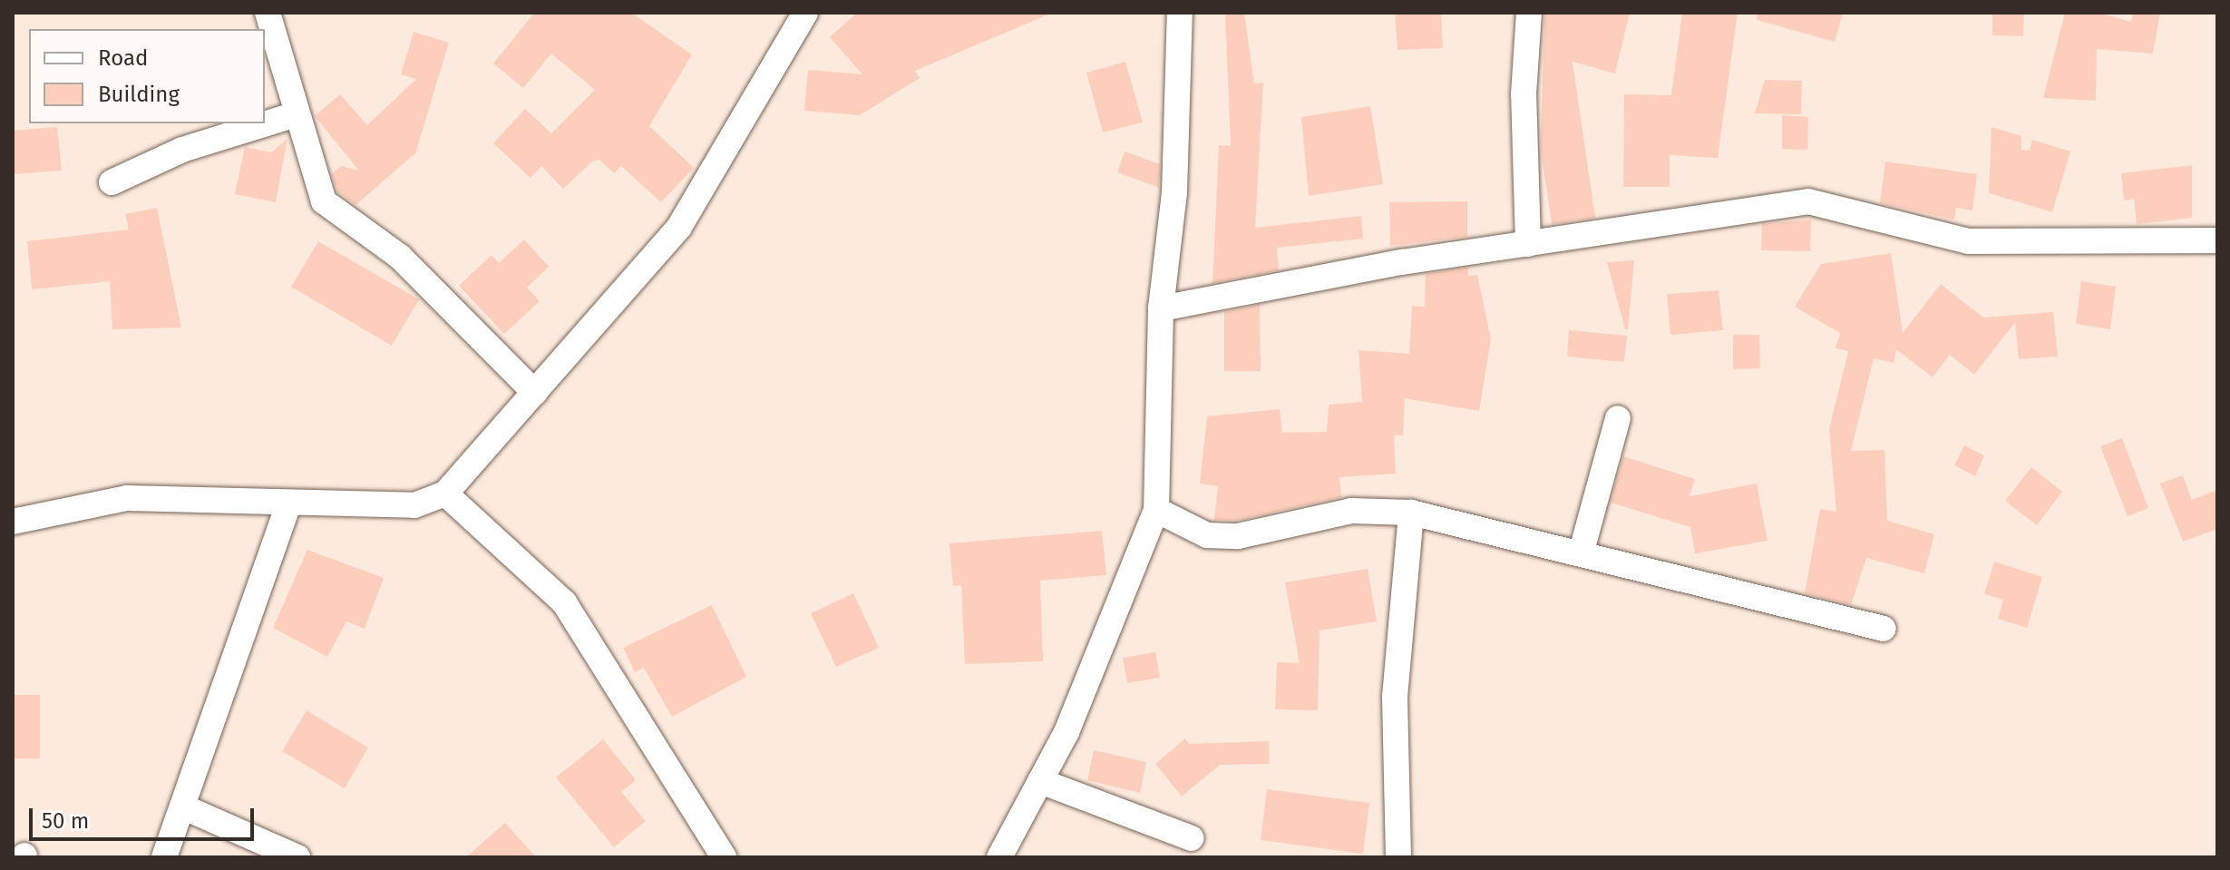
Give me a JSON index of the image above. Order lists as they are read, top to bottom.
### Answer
{
  "legend": ["Road", "Building"],
  "scale_bar": "50 m"
}
